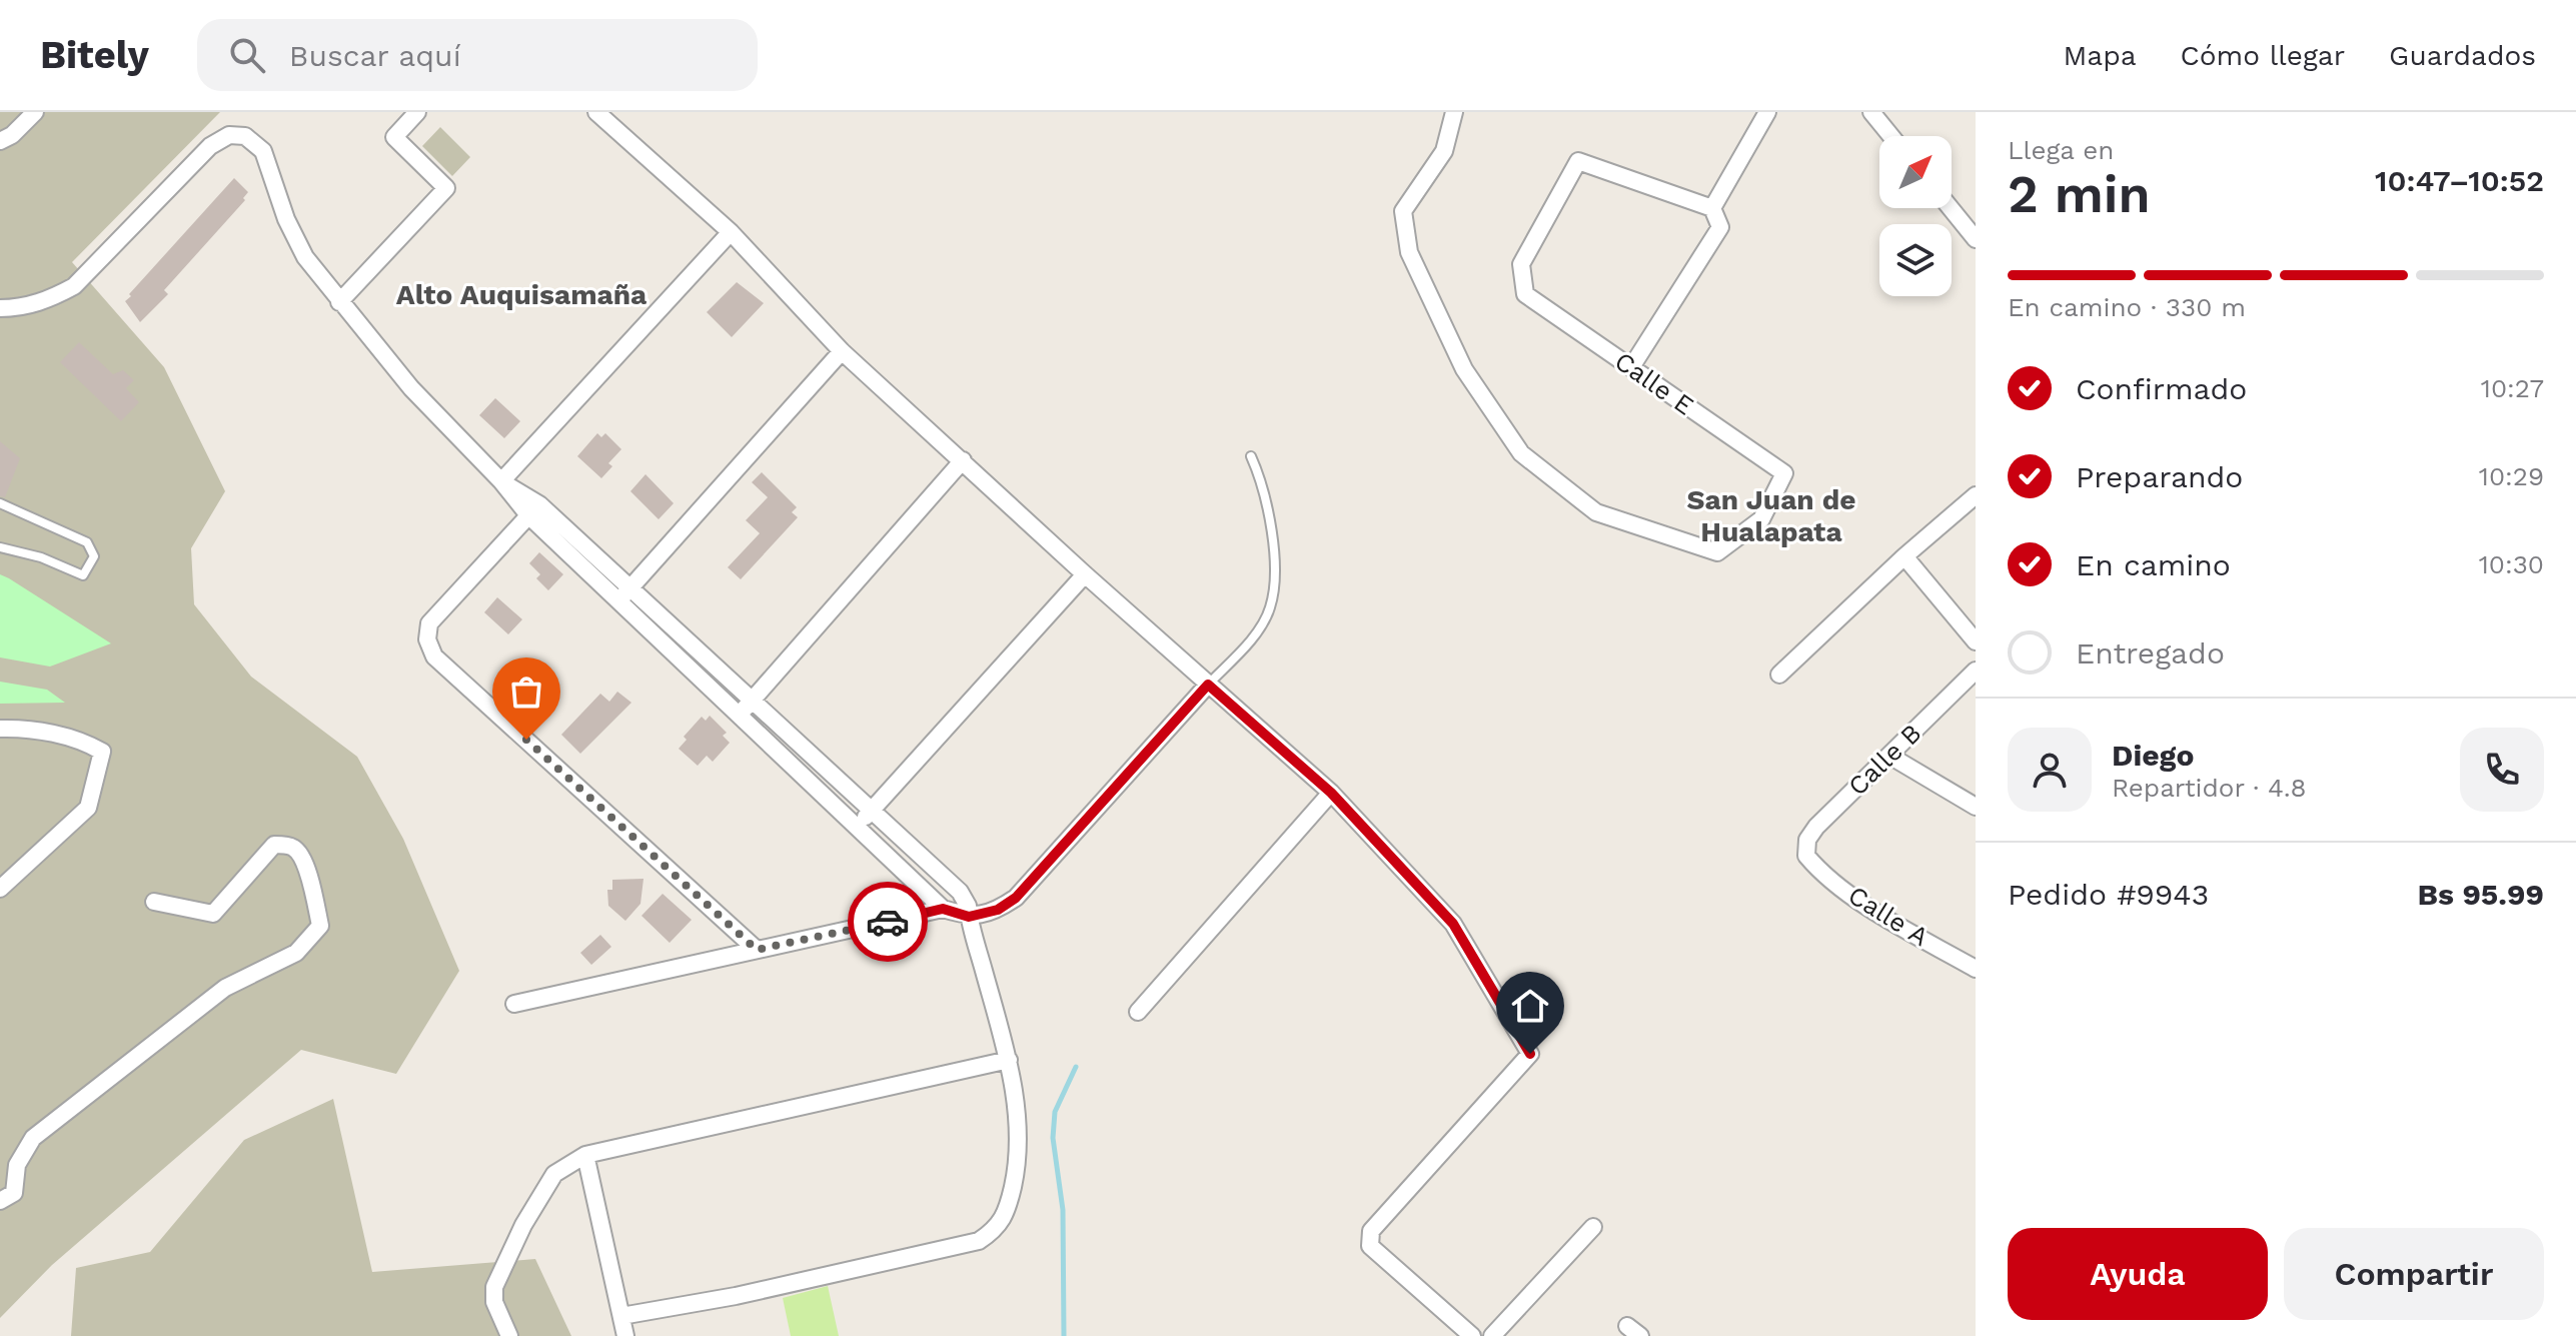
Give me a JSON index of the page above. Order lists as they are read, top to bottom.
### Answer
{
  "streets": {
    "street": ["Calle E", "Calle B", "Calle A"]
  },
  "crossings": [
    ["Calle B", "Calle A"]
  ],
  "districts": ["Alto Auquisamaña", "San Juan de Hualapata"],
  "north": "top right",
  "page": {
    "header": "Bitely",
    "search": "Buscar aquí",
    "nav": ["Mapa", "Cómo llegar", "Guardados"],
    "heading": ["2 min", "Llega en", "10:47–10:52"],
    "panel": [
      "Diego",
      "Repartidor · 4.8",
      "Pedido #9943",
      "Bs 95.99"
    ],
    "bar": "En camino · 330 m",
    "list": [
      ["Confirmado", "10:27"],
      ["Preparando", "10:29"],
      ["En camino", "10:30"],
      "Entregado"
    ],
    "buttons": ["Ayuda", "Compartir"]
  }
}
